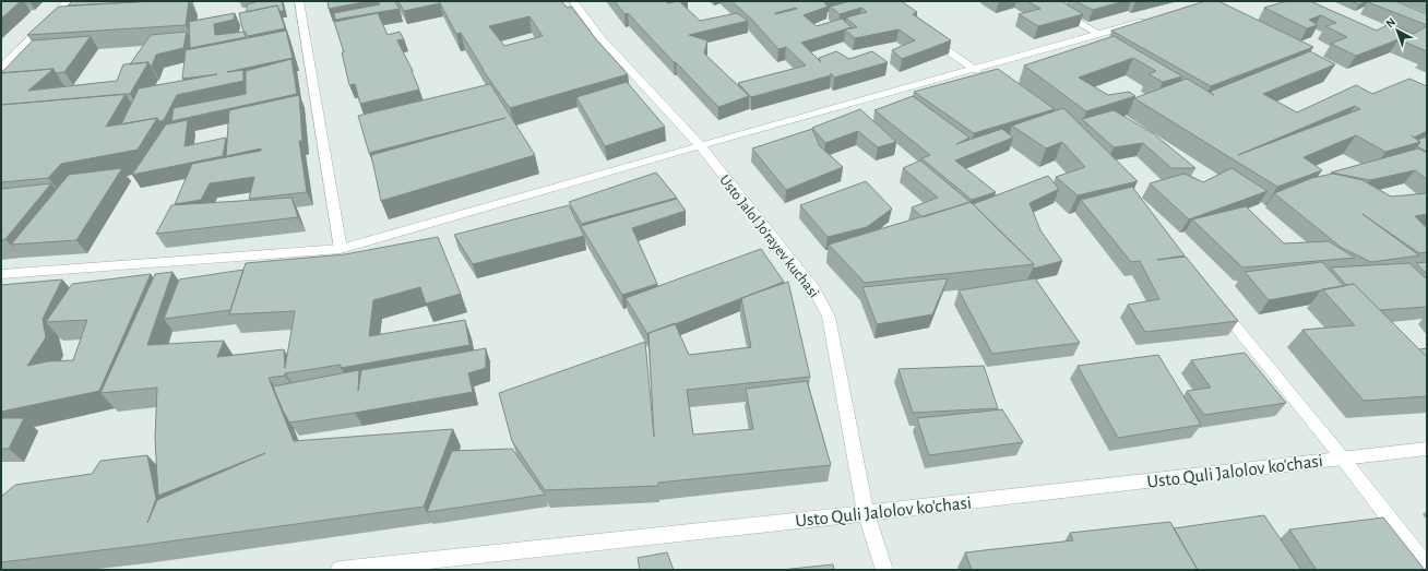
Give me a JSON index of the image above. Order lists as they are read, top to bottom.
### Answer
{
  "streets": {
    "street": ["Usto Jalol Jo'rayev kuchasi", "Usto Quli Jalolov ko'chasi"]
  },
  "crossings": [
    ["Usto Jalol Jo'rayev kuchasi", "Usto Quli Jalolov ko'chasi"]
  ],
  "north": "top left"
}
